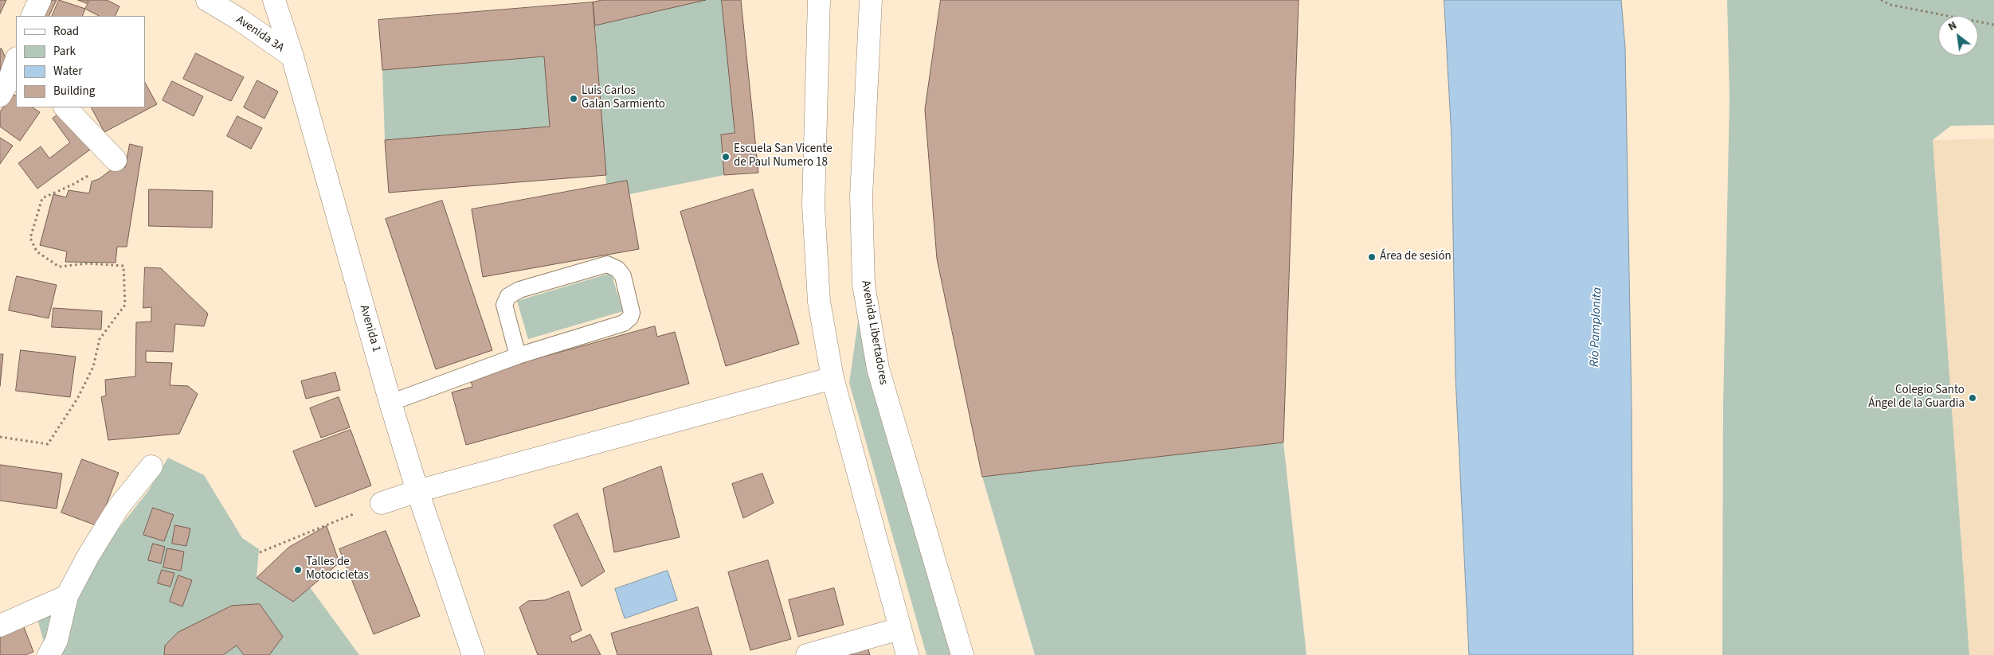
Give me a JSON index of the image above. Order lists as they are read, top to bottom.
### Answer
{
  "streets": {
    "street": ["Avenida 3A", "Avenida 1", "Avenida Libertadores"]
  },
  "crossings": [
    ["Avenida 3A", "Avenida 1"]
  ],
  "water": ["Río Pamplonita"],
  "places": [
    "Luis Carlos Galan Sarmiento",
    "Escuela San Vicente de Paul Numero 18",
    "Área de sesión",
    "Colegio Santo Ángel de la Guardia",
    "Talles de Motocicletas"
  ],
  "legend": [
    "Road",
    "Park",
    "Water",
    "Building"
  ],
  "north": "top left"
}
